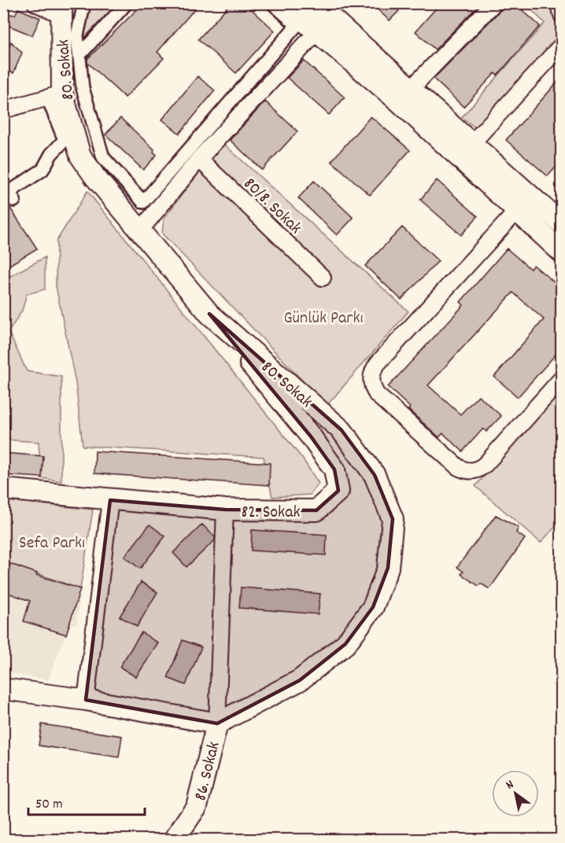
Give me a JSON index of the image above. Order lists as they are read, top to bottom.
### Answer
{
  "streets": {
    "street": [
      "80. Sokak",
      "80/8. Sokak",
      "82. Sokak",
      "86. Sokak"
    ]
  },
  "crossings": [
    ["80. Sokak", "82. Sokak"],
    ["80. Sokak", "86. Sokak"]
  ],
  "parks": ["Günlük Parkı", "Sefa Parkı"],
  "scale_bar": "50 m",
  "north": "top left"
}
